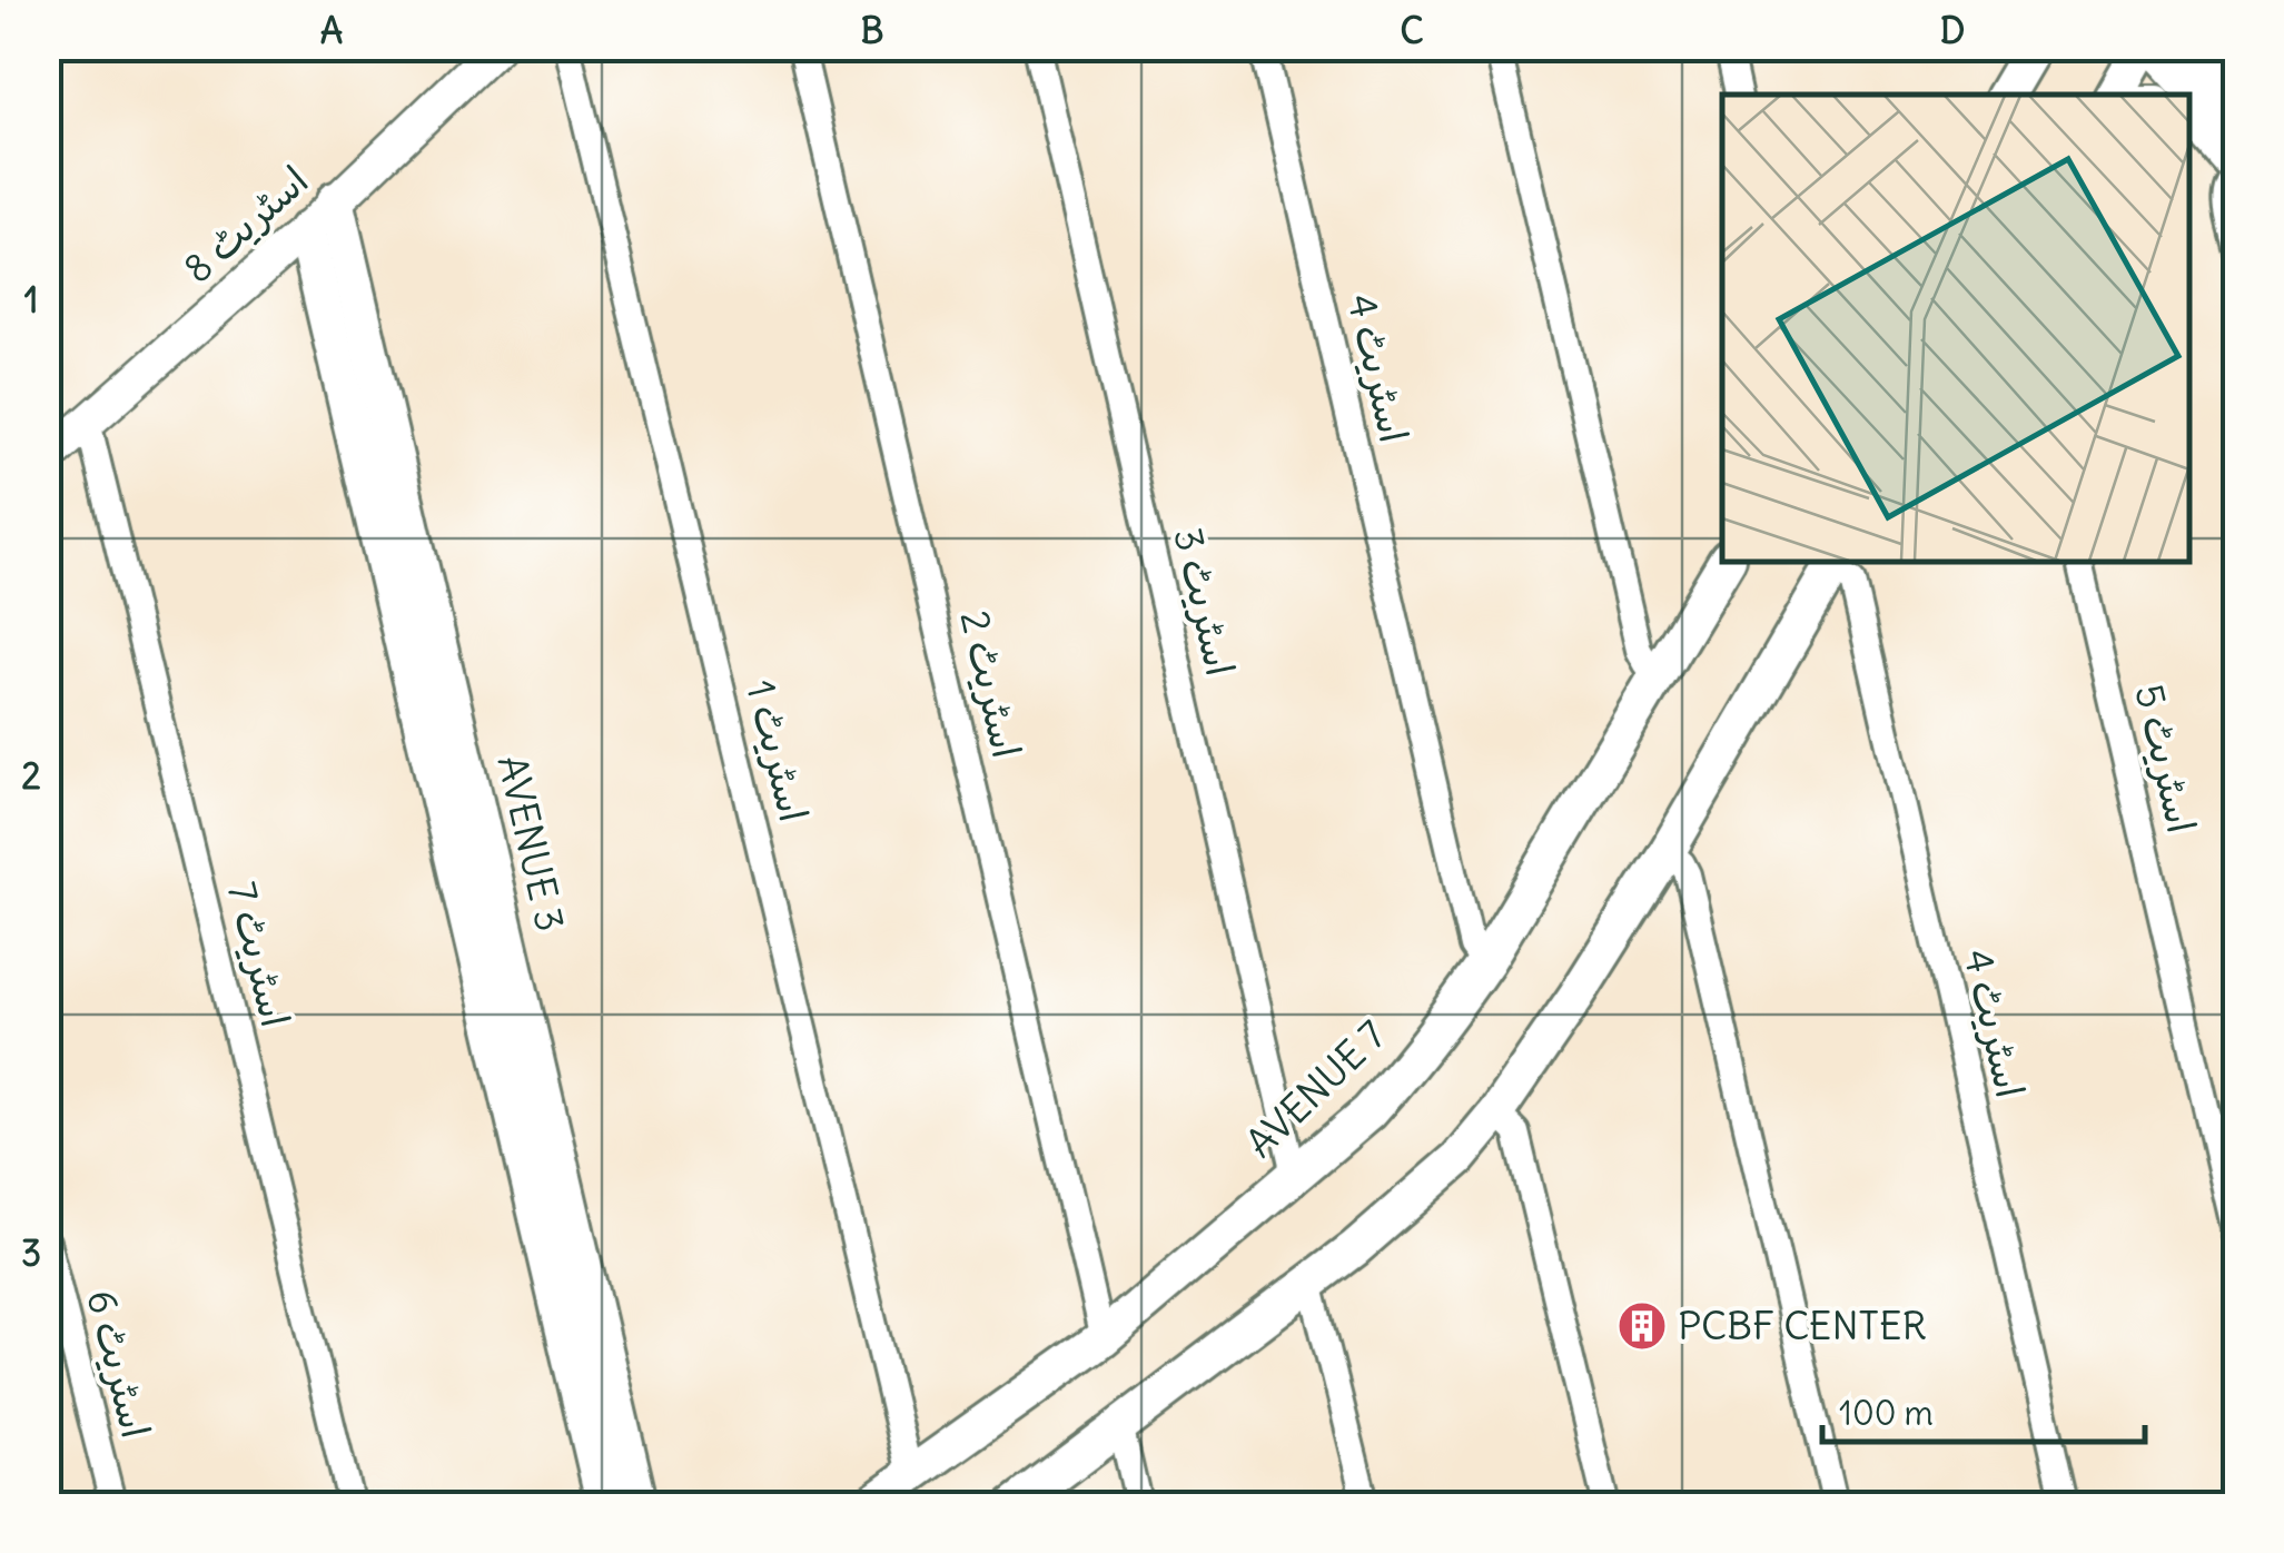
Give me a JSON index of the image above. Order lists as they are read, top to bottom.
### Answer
{
  "streets": {
    "main road": ["AVENUE 3", "AVENUE 7"],
    "street": [
      "اسٹریٹ 8",
      "اسٹریٹ 4",
      "اسٹریٹ 3",
      "اسٹریٹ 2",
      "اسٹریٹ 1",
      "اسٹریٹ 5",
      "اسٹریٹ 7",
      "اسٹریٹ 6"
    ]
  },
  "crossings": [
    ["اسٹریٹ 8", "AVENUE 3"],
    ["اسٹریٹ 8", "اسٹریٹ 7"],
    ["اسٹریٹ 4", "AVENUE 7"],
    ["اسٹریٹ 3", "AVENUE 7"],
    ["اسٹریٹ 2", "AVENUE 7"],
    ["اسٹریٹ 1", "AVENUE 7"]
  ],
  "places": {
    "building": ["PCBF CENTER"]
  },
  "scale_bar": "100 m",
  "grid": {
    "columns": [
      "A",
      "B",
      "C",
      "D"
    ],
    "rows": ["1", "2", "3"]
  }
}
